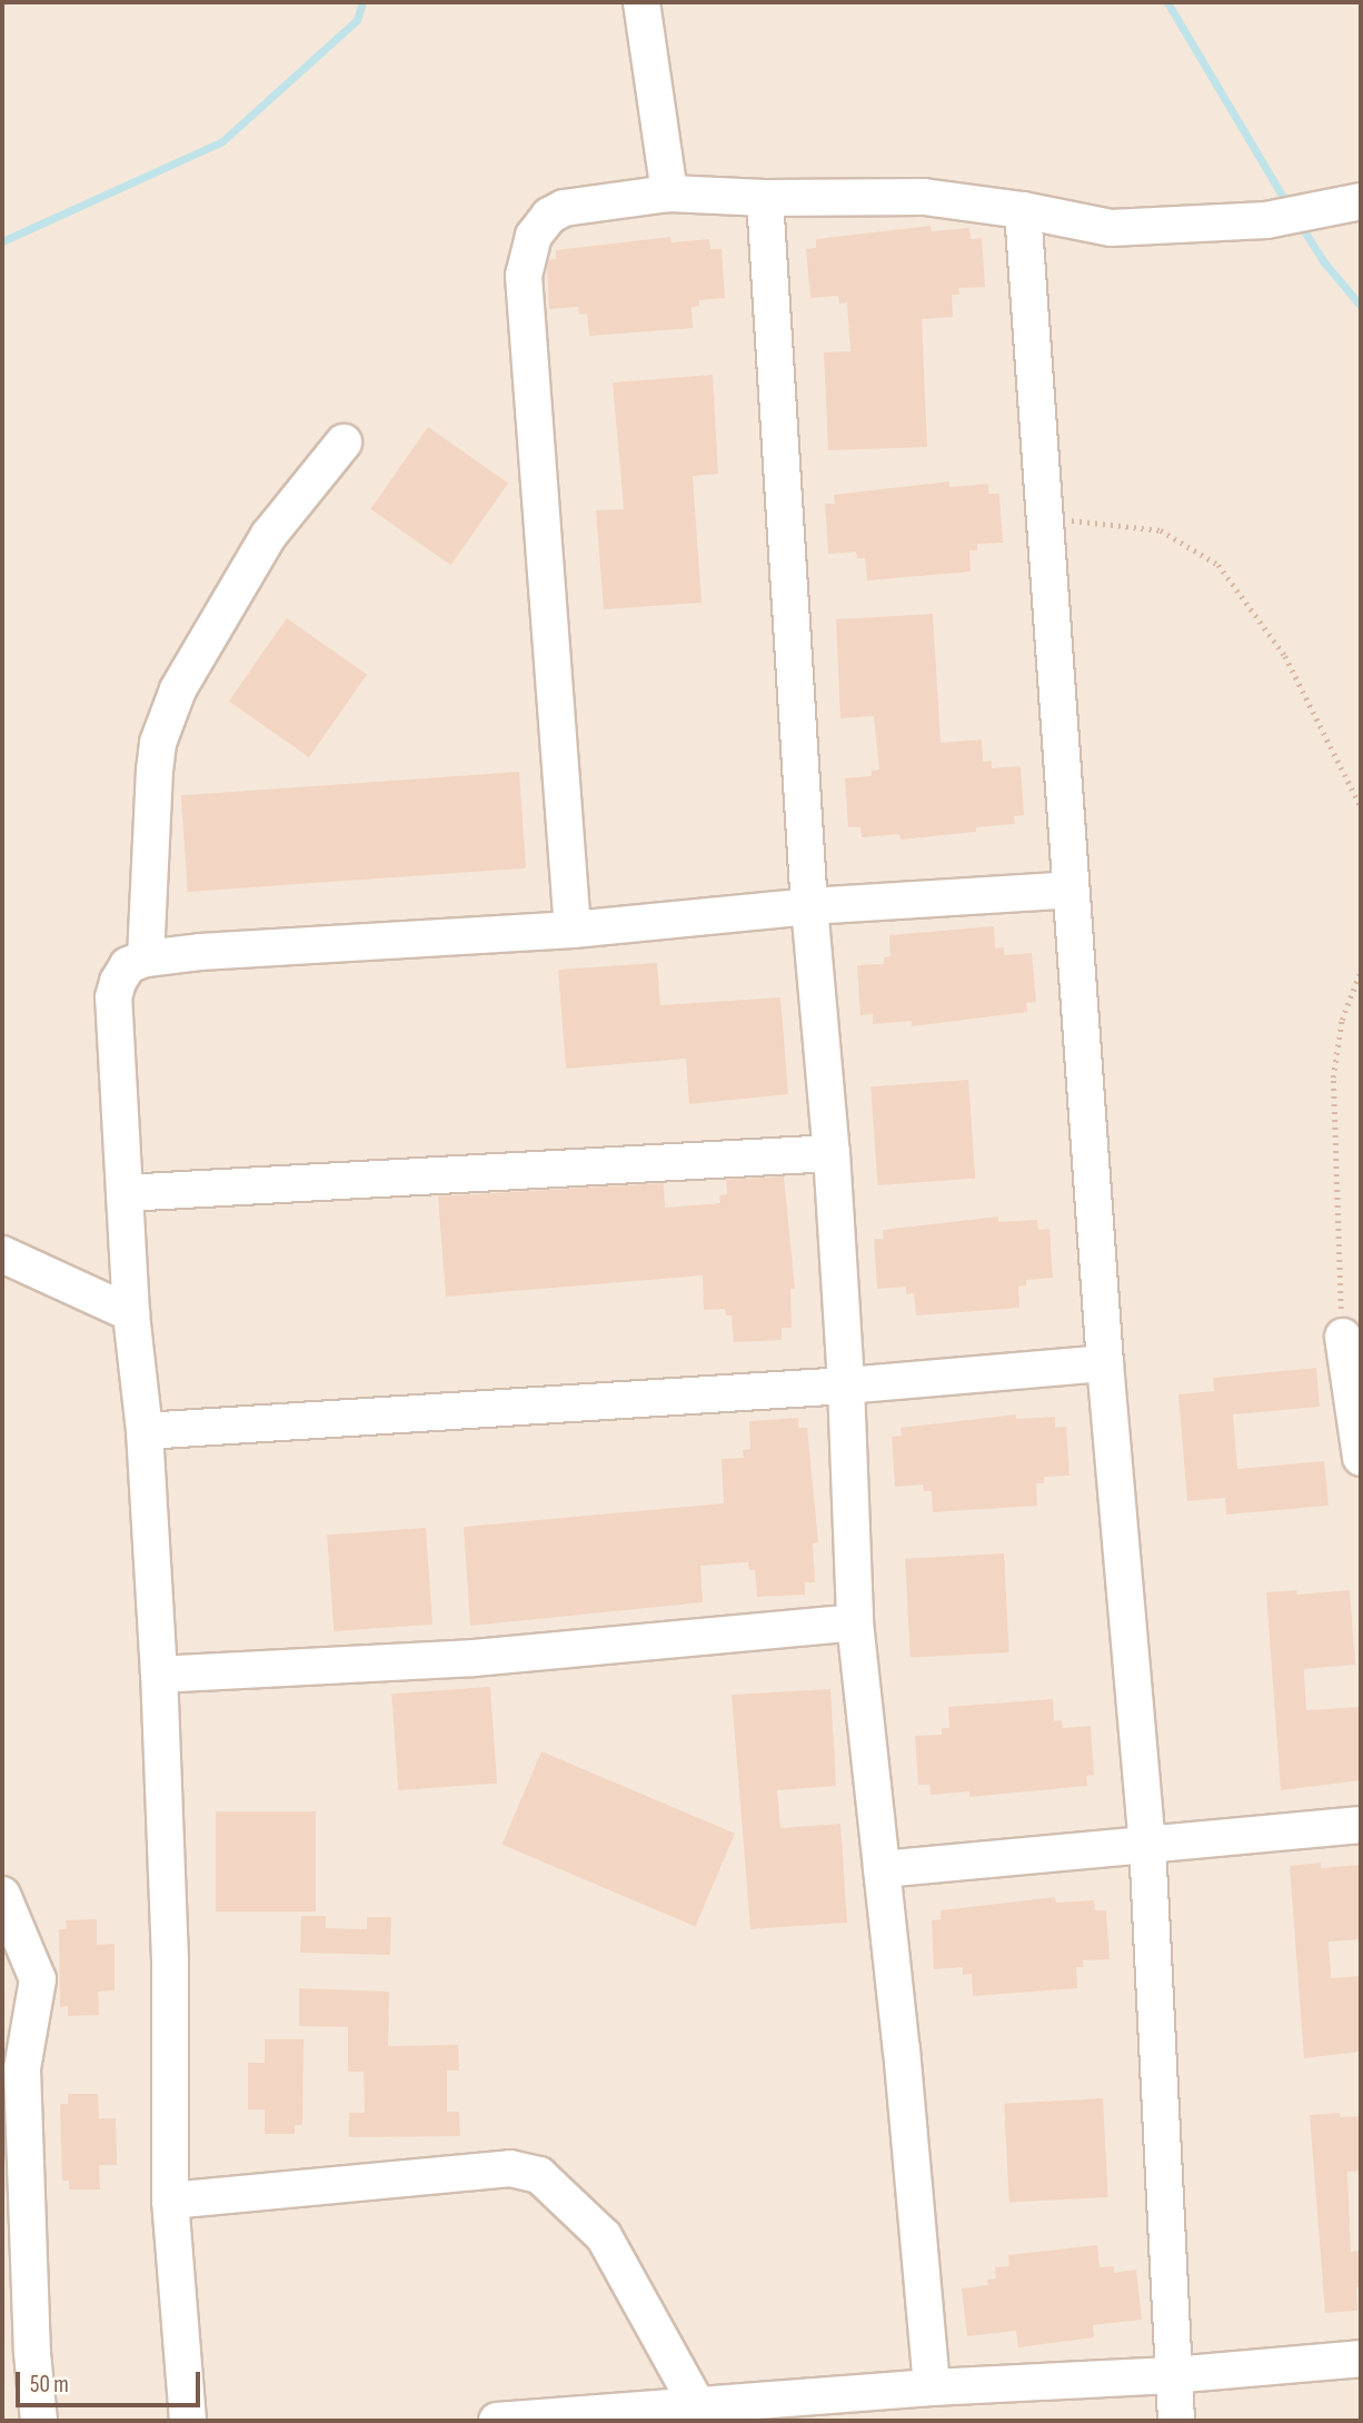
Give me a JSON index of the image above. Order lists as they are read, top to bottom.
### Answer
{
  "scale_bar": "50 m"
}
